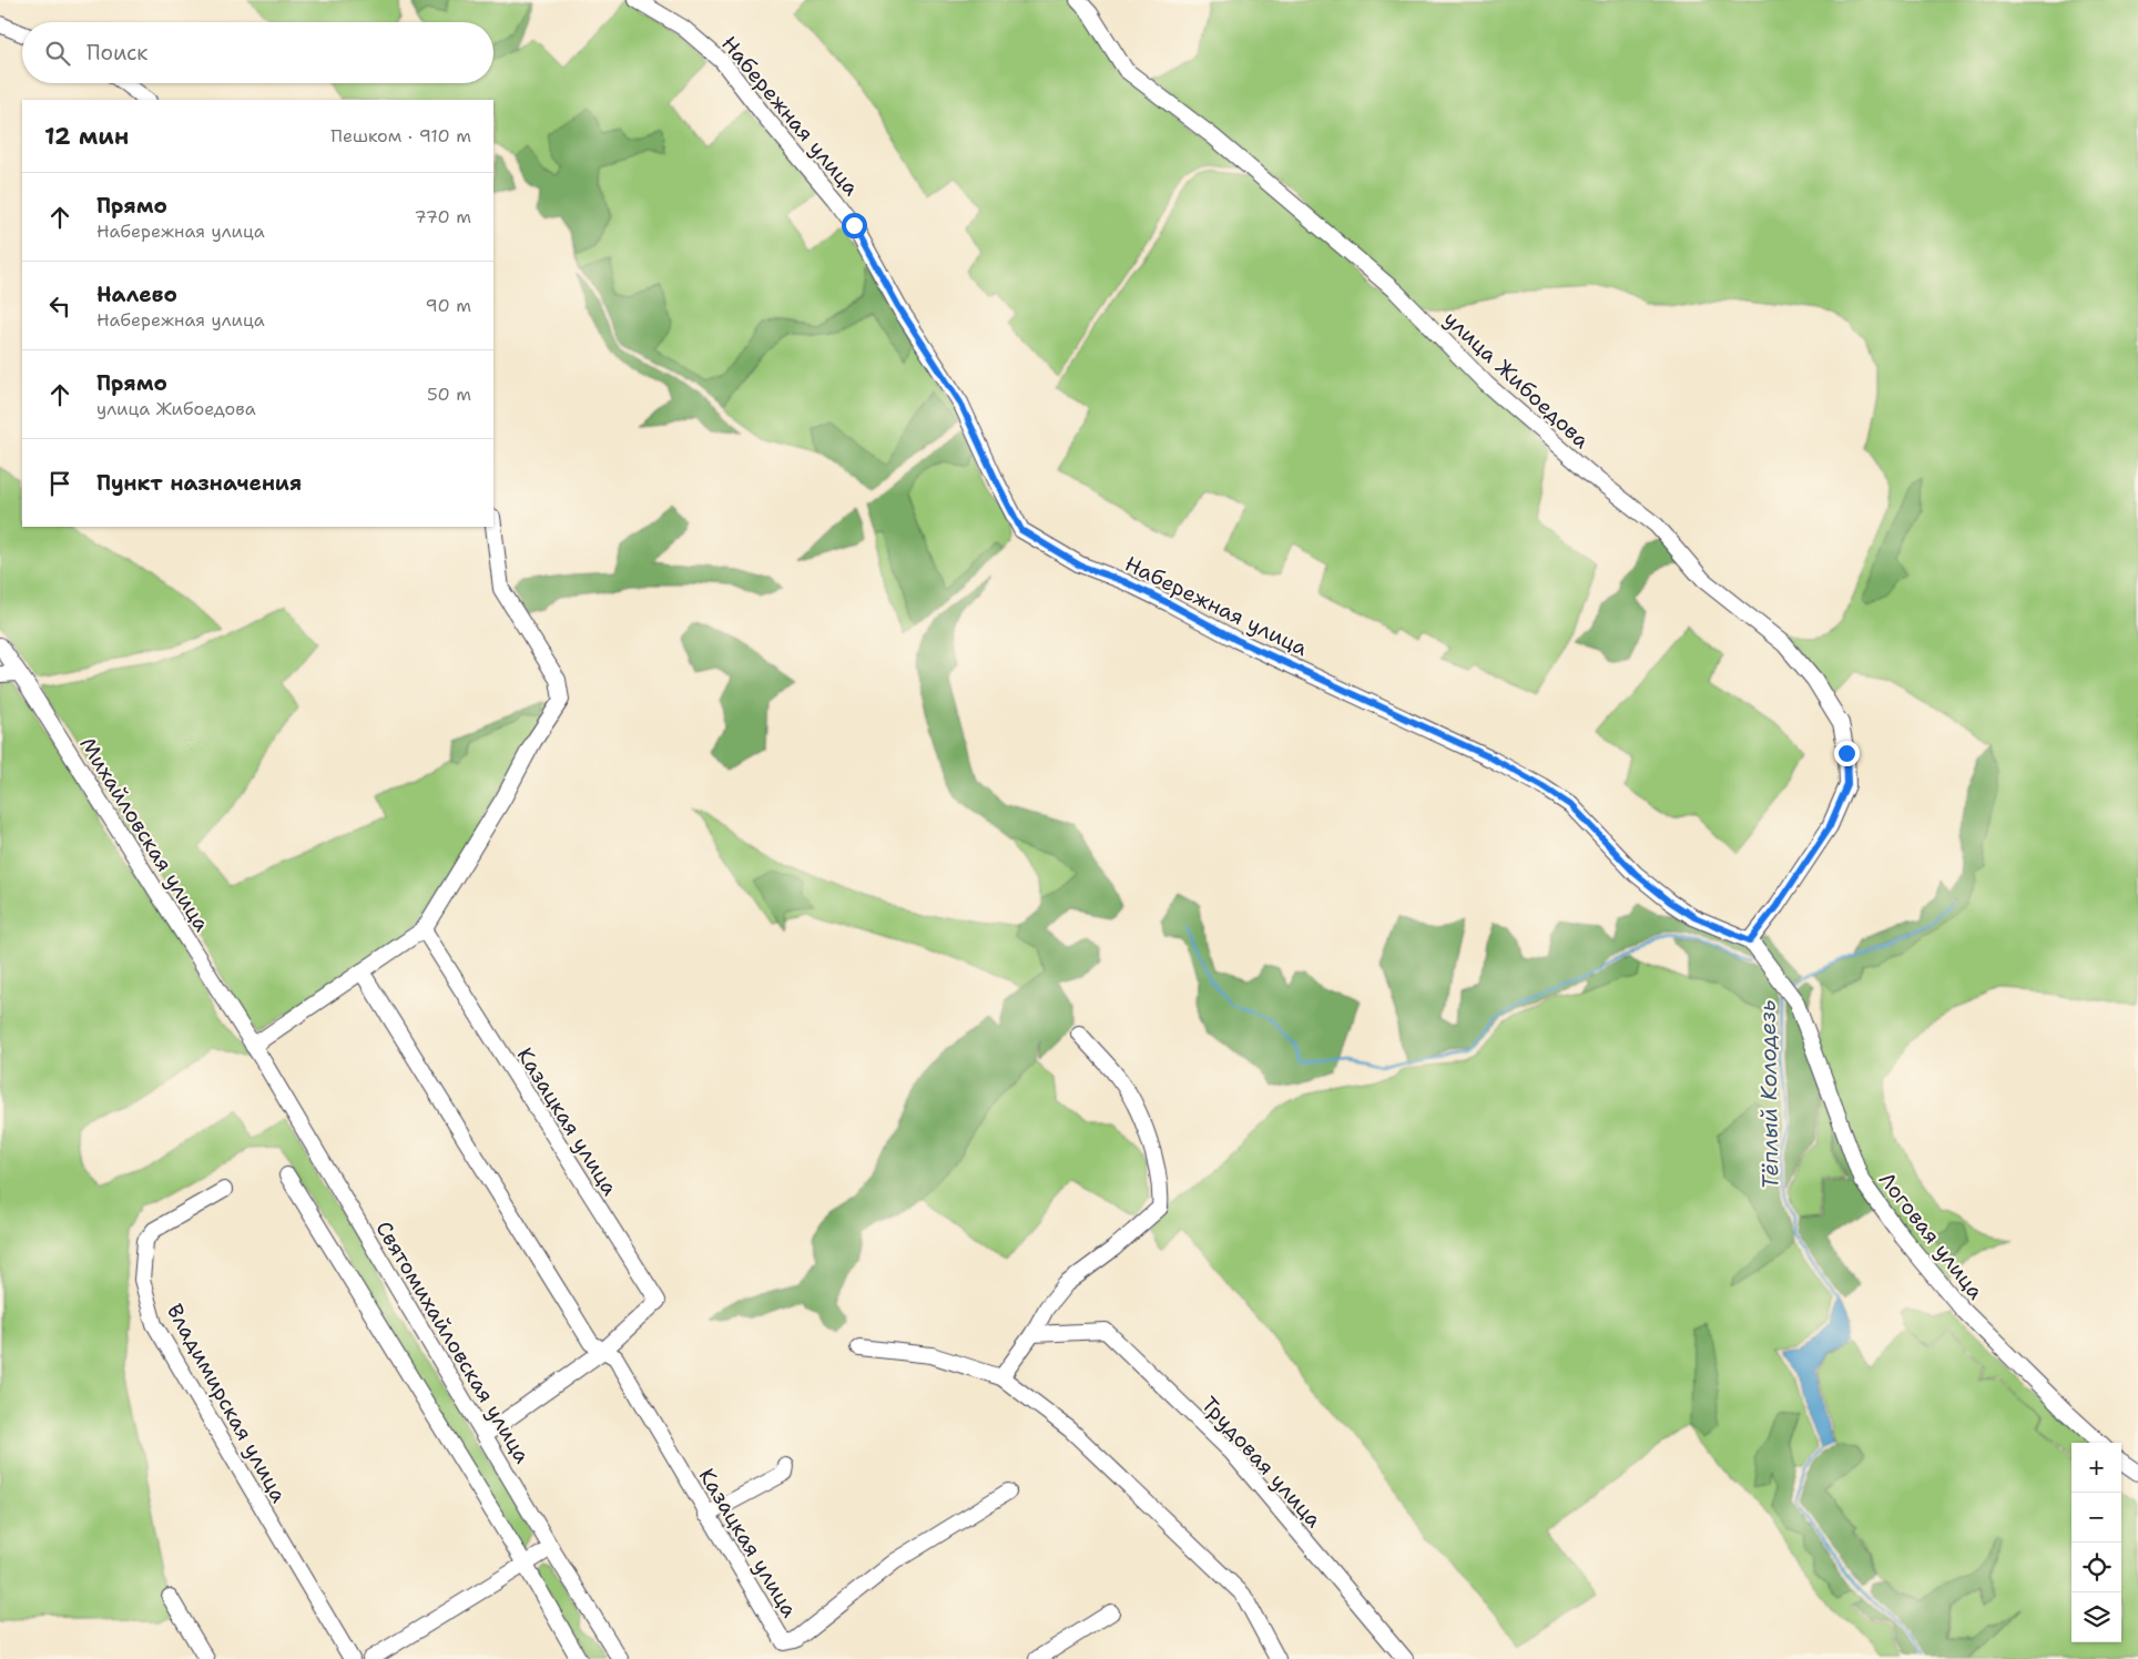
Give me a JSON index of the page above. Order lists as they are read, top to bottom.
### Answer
{
  "streets": {
    "street": [
      "Набережная улица",
      "улица Жибоедова",
      "Михайловская улица",
      "Казацкая улица",
      "Логовая улица",
      "Святомихайловская улица",
      "Владимирская улица",
      "Трудовая улица"
    ]
  },
  "crossings": [
    ["Набережная улица", "улица Жибоедова"],
    ["Набережная улица", "Логовая улица"],
    ["улица Жибоедова", "Логовая улица"],
    ["Михайловская улица", "Святомихайловская улица"],
    ["Казацкая улица", "Святомихайловская улица"]
  ],
  "water": ["Тёплый Колодезь"],
  "page": {
    "search": "Поиск",
    "heading": ["12 мин", "Пешком · 910 m"],
    "list": [
      ["Прямо", "Набережная улица", "770 m"],
      ["Налево", "Набережная улица", "90 m"],
      ["Прямо", "улица Жибоедова", "50 m"],
      "Пункт назначения"
    ],
    "map_buttons": ["+", "−"]
  }
}
